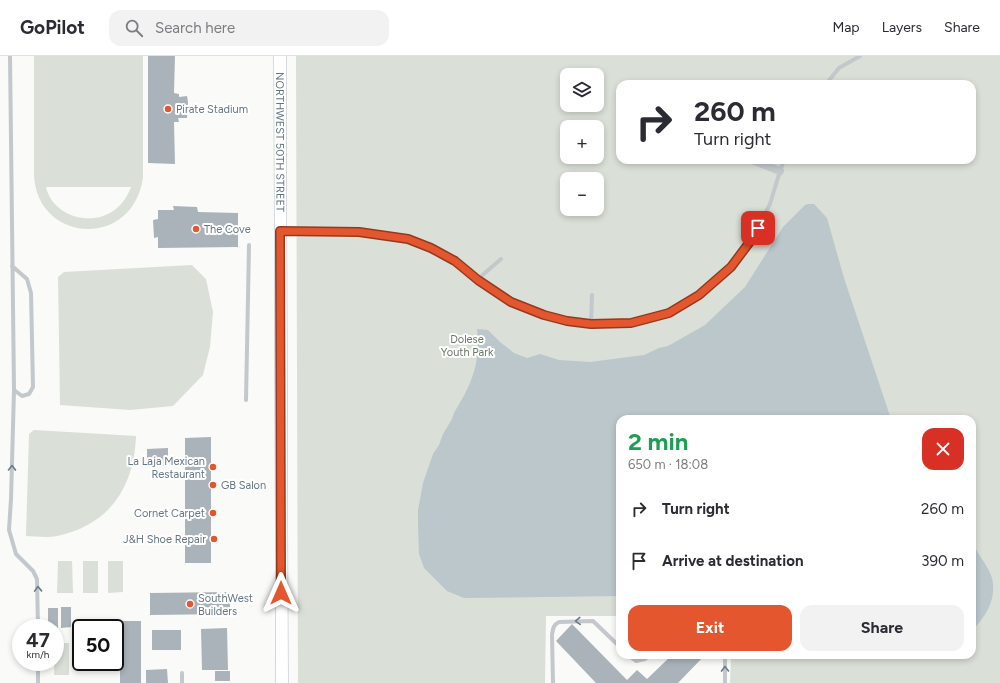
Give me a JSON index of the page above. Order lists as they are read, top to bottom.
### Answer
{
  "streets": {
    "main road": ["NORTHWEST 50TH STREET"]
  },
  "parks": ["Dolese Youth Park"],
  "places": [
    "Pirate Stadium",
    "The Cove",
    "La Laja Mexican Restaurant",
    "GB Salon",
    "Cornet Carpet",
    "J&H Shoe Repair",
    "SouthWest Builders"
  ],
  "page": {
    "header": "GoPilot",
    "search": "Search here",
    "nav": ["Map", "Layers", "Share"],
    "map_buttons": ["+", "−"],
    "turn": ["260 m", "Turn right"],
    "heading": ["2 min", "650 m · 18:08"],
    "list": [
      {
        "name": "Turn right",
        "value": "260 m"
      },
      {
        "name": "Arrive at destination",
        "value": "390 m"
      }
    ],
    "buttons": ["Exit", "Share"],
    "speed": "47 km/h",
    "limit": "50"
  }
}
